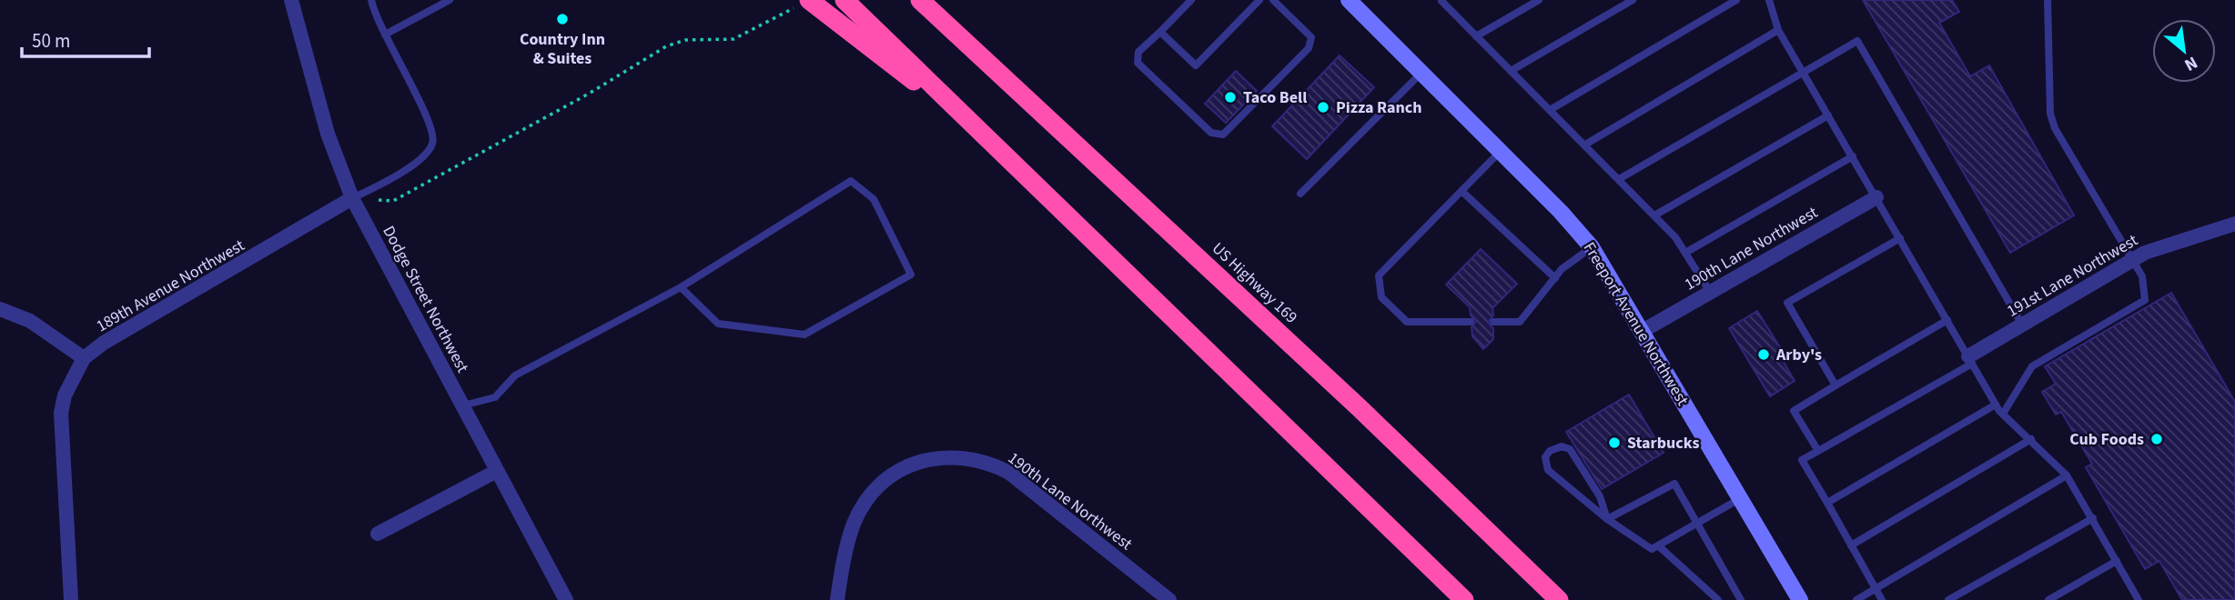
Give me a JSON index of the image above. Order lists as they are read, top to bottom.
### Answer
{
  "streets": {
    "highway": ["US Highway 169"],
    "street": [
      "190th Lane Northwest",
      "191st Lane Northwest",
      "189th Avenue Northwest",
      "Dodge Street Northwest",
      "Freeport Avenue Northwest"
    ]
  },
  "crossings": [
    ["190th Lane Northwest", "Freeport Avenue Northwest"],
    ["189th Avenue Northwest", "Dodge Street Northwest"]
  ],
  "places": [
    "Country Inn & Suites",
    "Taco Bell",
    "Pizza Ranch",
    "Arby's",
    "Cub Foods",
    "Starbucks"
  ],
  "scale_bar": "50 m",
  "north": "bottom right"
}
